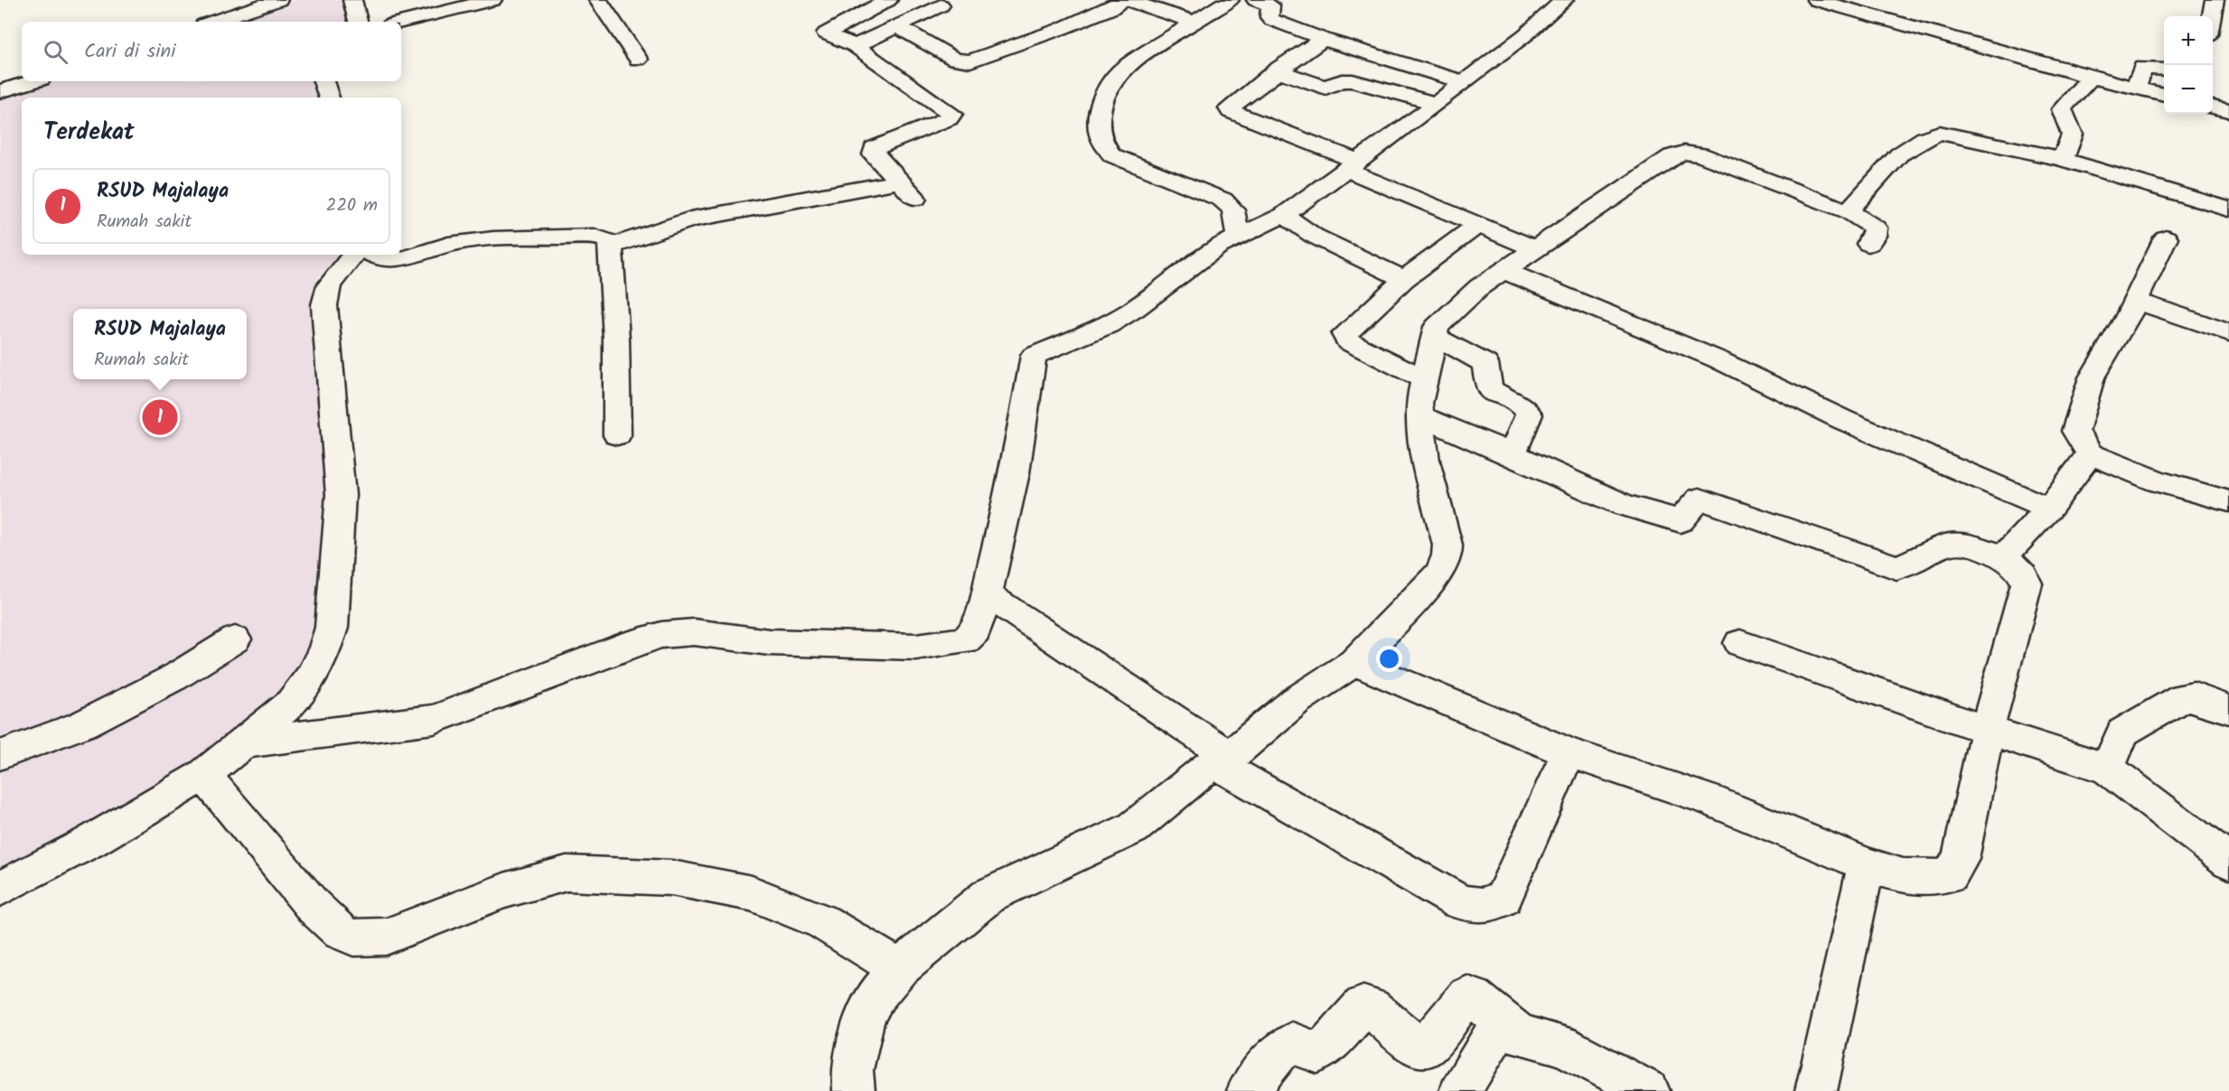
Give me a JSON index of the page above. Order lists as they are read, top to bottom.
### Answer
{
  "page": {
    "map_buttons": ["+", "−"],
    "search": "Cari di sini",
    "heading": "Terdekat",
    "list": [
      {
        "mark": "1",
        "name": "RSUD Majalaya",
        "note": "Rumah sakit",
        "value": "220 m"
      }
    ],
    "popup": ["RSUD Majalaya", "Rumah sakit"],
    "pins": "1"
  }
}
